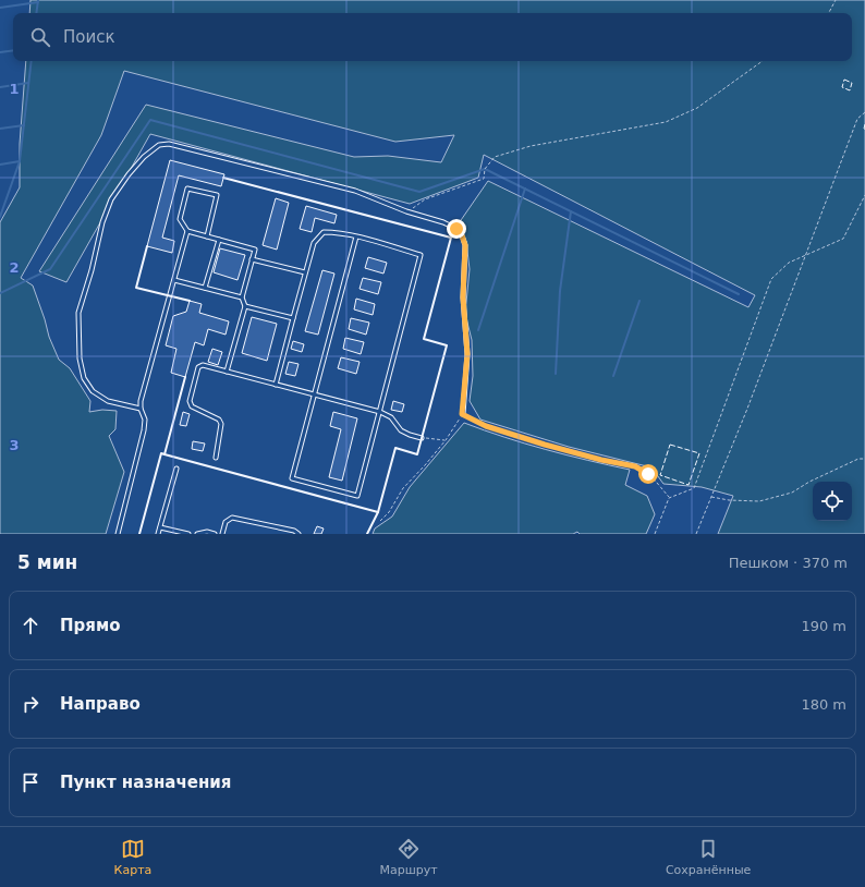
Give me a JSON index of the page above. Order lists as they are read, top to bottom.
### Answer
{
  "page": {
    "search": "Поиск",
    "heading": ["5 мин", "Пешком · 370 m"],
    "list": [
      ["Прямо", "190 m"],
      ["Направо", "180 m"],
      "Пункт назначения"
    ],
    "nav": ["Карта", "Маршрут", "Сохранённые"]
  },
  "grid": {
    "rows": ["1", "2", "3"]
  }
}
